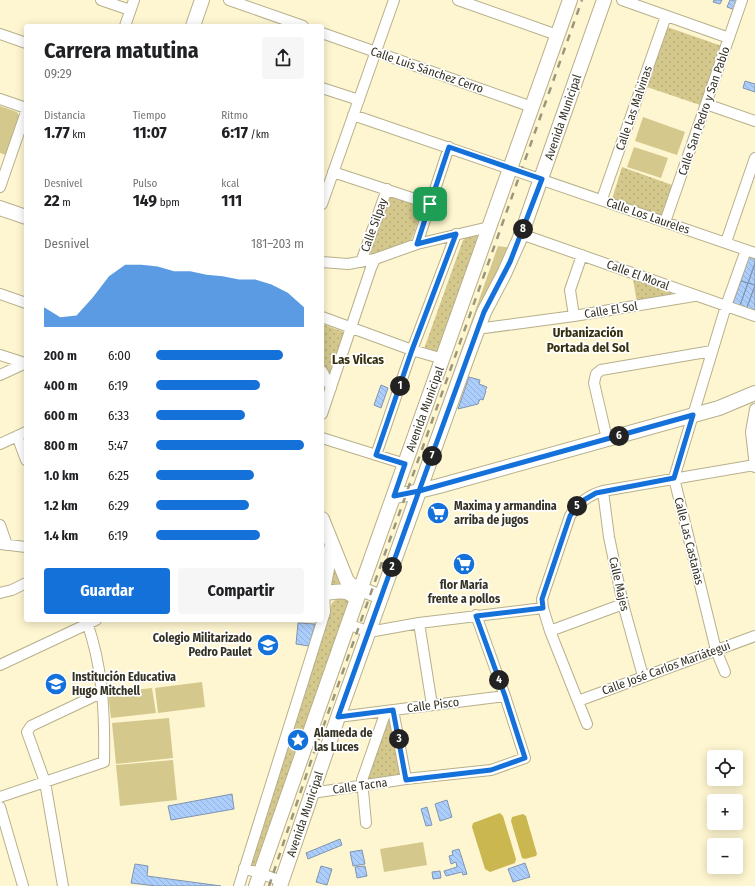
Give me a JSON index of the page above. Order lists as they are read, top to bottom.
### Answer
{
  "streets": {
    "main road": ["Avenida Municipal"],
    "street": [
      "Calle Luis Sánchez Cerro",
      "Calle Las Malvinas",
      "Calle San Pedro y San Pablo",
      "Calle Los Laureles",
      "Calle Silpay",
      "Calle El Moral",
      "Calle El Sol",
      "Calle Las Castañas",
      "Calle Majes",
      "Calle José Carlos Mariátegui",
      "Calle Pisco",
      "Calle Tacna"
    ]
  },
  "crossings": [
    ["Calle Luis Sánchez Cerro", "Avenida Municipal"],
    ["Calle Las Malvinas", "Calle Los Laureles"],
    ["Calle San Pedro y San Pablo", "Calle Los Laureles"],
    ["Avenida Municipal", "Calle Los Laureles"],
    ["Avenida Municipal", "Calle El Moral"],
    ["Avenida Municipal", "Calle El Sol"],
    ["Avenida Municipal", "Calle Pisco"],
    ["Avenida Municipal", "Calle Tacna"],
    ["Calle El Moral", "Calle El Sol"],
    ["Calle Las Castañas", "Calle José Carlos Mariátegui"],
    ["Calle Majes", "Calle José Carlos Mariátegui"],
    ["Calle Pisco", "Calle Tacna"]
  ],
  "districts": ["Urbanización Portada del Sol", "Las Vilcas"],
  "places": {
    "supermarket": ["Maxima y armandina arriba de jugos", "flor María frente a pollos"],
    "school or university": ["Colegio Militarizado Pedro Paulet", "Institución Educativa Hugo Mitchell"],
    "place": ["Alameda de las Luces"]
  },
  "page": {
    "heading": ["Carrera matutina", "09:29"],
    "stats": [
      ["Distancia", "1.77 km"],
      ["Tiempo", "11:07"],
      ["Ritmo", "6:17 /km"],
      ["Desnivel", "22 m"],
      ["Pulso", "149 bpm"],
      ["kcal", "111"]
    ],
    "pins": [
      "8",
      "1",
      "6",
      "7",
      "5",
      "2",
      "4",
      "3"
    ],
    "chart": ["Desnivel", "181–203 m"],
    "list": [
      {
        "name": "200 m",
        "note": "6:00"
      },
      {
        "name": "400 m",
        "note": "6:19"
      },
      {
        "name": "600 m",
        "note": "6:33"
      },
      {
        "name": "800 m",
        "note": "5:47"
      },
      {
        "name": "1.0 km",
        "note": "6:25"
      },
      {
        "name": "1.2 km",
        "note": "6:29"
      },
      {
        "name": "1.4 km",
        "note": "6:19"
      }
    ],
    "buttons": ["Guardar", "Compartir"],
    "map_buttons": ["+", "−"]
  }
}
